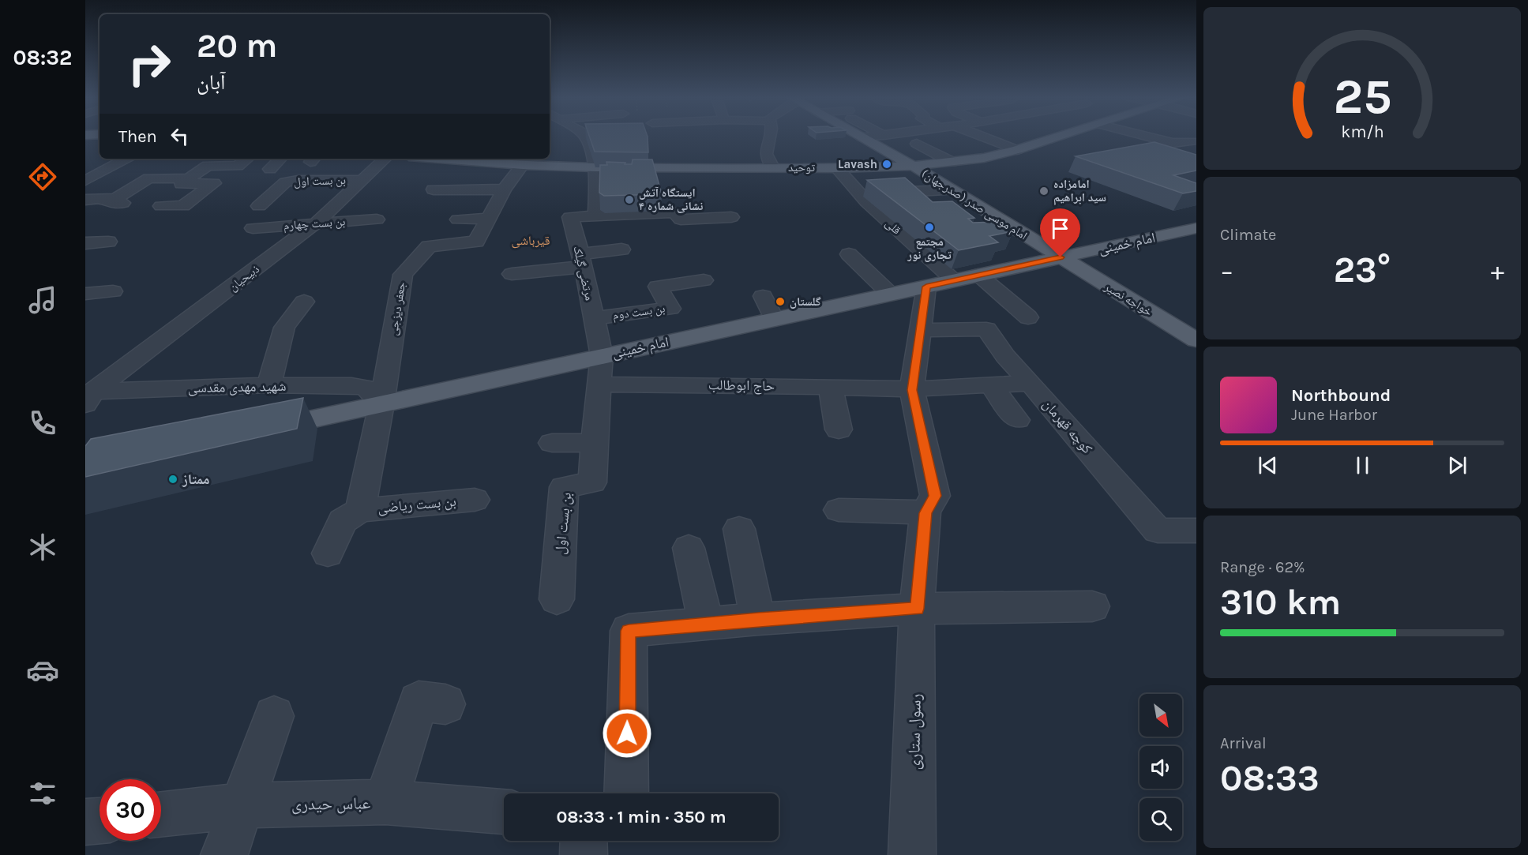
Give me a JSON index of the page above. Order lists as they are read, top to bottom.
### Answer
{
  "streets": {
    "main road": [
      "توحید",
      "(صدرجهان) امام موسی صدر",
      "امام خمینی",
      "خواجه نصیر"
    ],
    "street": [
      "بن بست اول",
      "بن بست چهارم",
      "قلی",
      "مرتضی گیلک",
      "ذبیحیان",
      "جعفر دیزجی",
      "بن بست دوم",
      "حاج ابوطالب",
      "شهید مهدی مقدسی",
      "کوچه قهرمان",
      "بن بست ریاضی",
      "رسول ستاری",
      "عباس حیدری"
    ]
  },
  "crossings": [
    ["توحید", "(صدرجهان) امام موسی صدر"],
    ["توحید", "قلی"],
    ["توحید", "جعفر دیزجی"],
    ["بن بست اول", "ذبیحیان"],
    ["بن بست اول", "حاج ابوطالب"],
    ["(صدرجهان) امام موسی صدر", "امام خمینی"],
    ["(صدرجهان) امام موسی صدر", "خواجه نصیر"],
    ["بن بست چهارم", "ذبیحیان"],
    ["قلی", "امام خمینی"],
    ["امام خمینی", "مرتضی گیلک"],
    ["امام خمینی", "خواجه نصیر"],
    ["امام خمینی", "جعفر دیزجی"],
    ["امام خمینی", "شهید مهدی مقدسی"],
    ["امام خمینی", "بن بست ریاضی"],
    ["مرتضی گیلک", "بن بست دوم"],
    ["ذبیحیان", "شهید مهدی مقدسی"],
    ["جعفر دیزجی", "شهید مهدی مقدسی"],
    ["جعفر دیزجی", "بن بست ریاضی"],
    ["حاج ابوطالب", "رسول ستاری"],
    ["شهید مهدی مقدسی", "بن بست ریاضی"]
  ],
  "districts": ["قیرباشی"],
  "places": [
    "Lavash",
    "امامزاده سید ابراهیم",
    "ایستگاه آتش نشانی شماره ۴",
    "مجتمع تجارى نور",
    "گلستان",
    "ممتاز"
  ],
  "north": "bottom right",
  "page": {
    "tabs": "08:32",
    "turn": ["20 m", "آبان"],
    "then": "Then",
    "tile": [
      "Climate",
      ["Range · 62%", "310 km"],
      ["Arrival", "08:33"]
    ],
    "heat": ["−", "23°", "+"],
    "song": ["Northbound", "June Harbor"],
    "limit": "30",
    "trip": "08:33 · 1 min · 350 m",
    "gauge": ["25", "km/h"]
  }
}
